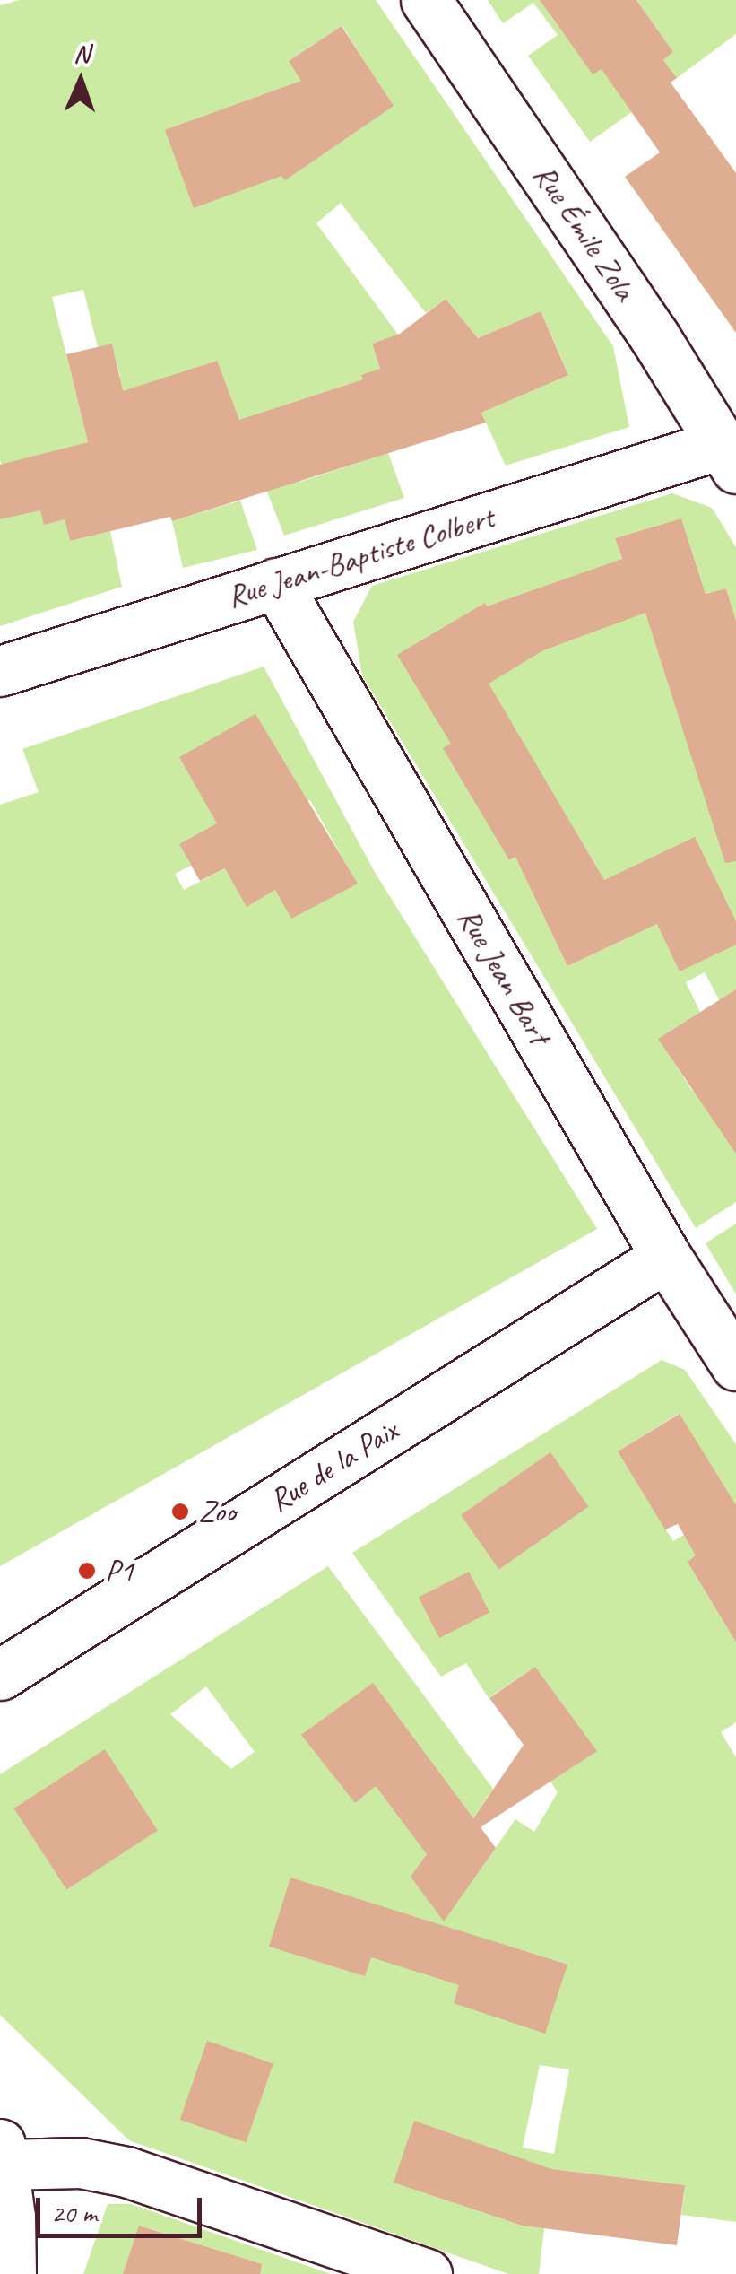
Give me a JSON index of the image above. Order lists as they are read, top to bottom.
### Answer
{
  "streets": {
    "street": [
      "Rue Émile Zola",
      "Rue Jean-Baptiste Colbert",
      "Rue Jean Bart",
      "Rue de la Paix"
    ]
  },
  "crossings": [
    ["Rue Émile Zola", "Rue Jean-Baptiste Colbert"],
    ["Rue Jean-Baptiste Colbert", "Rue Jean Bart"],
    ["Rue Jean Bart", "Rue de la Paix"]
  ],
  "places": ["Zoo", "P1"],
  "scale_bar": "20 m",
  "north": "top"
}
